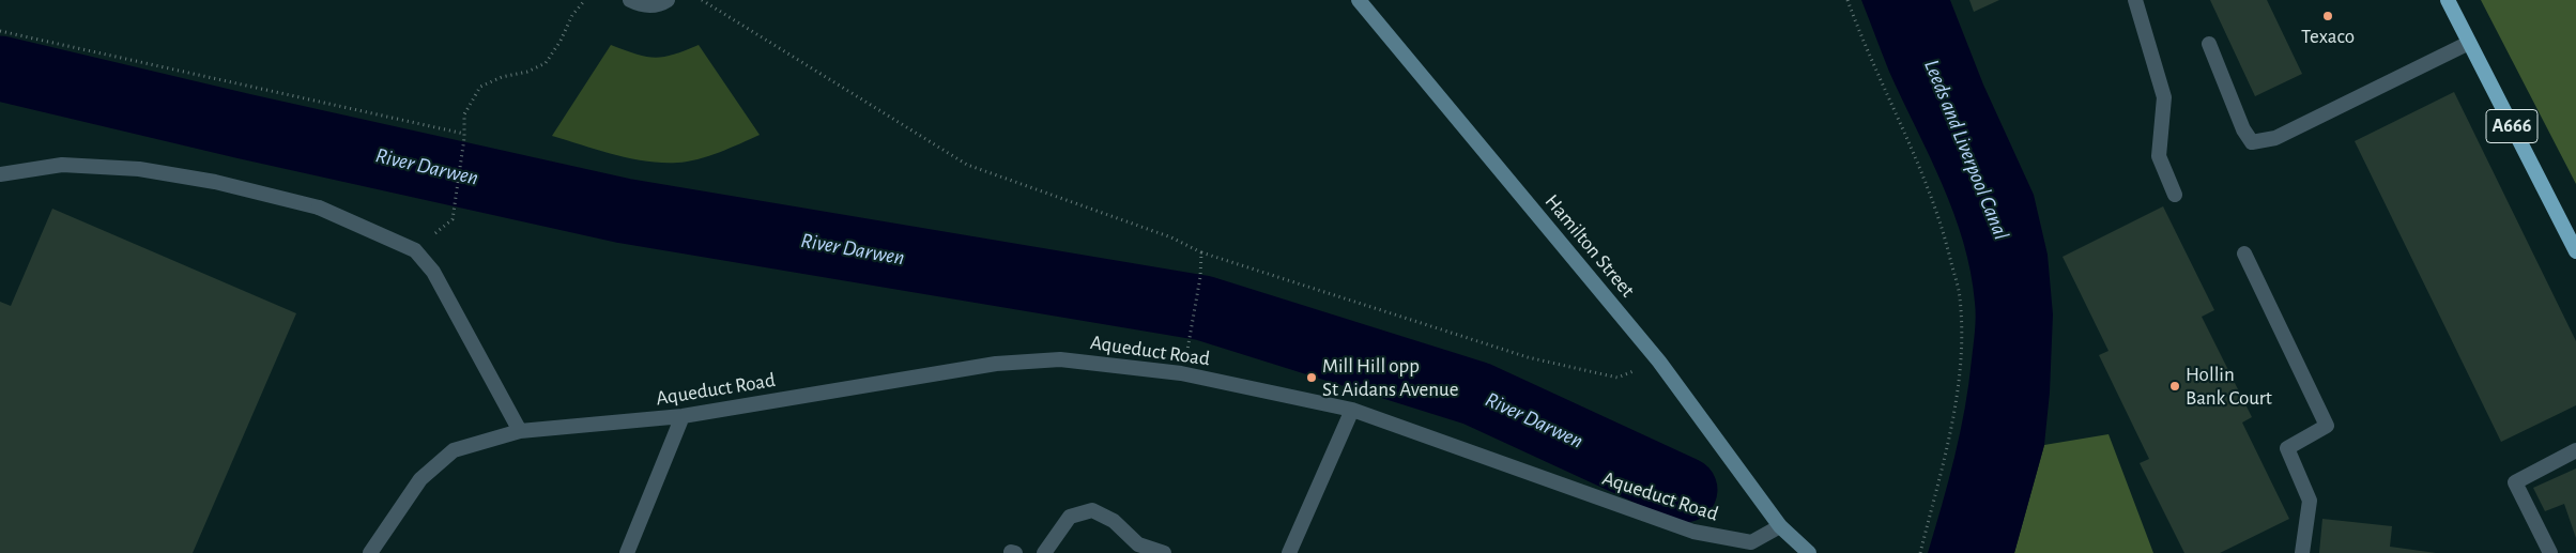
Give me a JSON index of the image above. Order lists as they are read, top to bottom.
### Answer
{
  "streets": {
    "highway": ["A666"],
    "main road": ["Hamilton Street"],
    "street": ["Aqueduct Road"]
  },
  "crossings": [
    ["Hamilton Street", "Aqueduct Road"]
  ],
  "water": ["Leeds and Liverpool Canal", "River Darwen"],
  "places": ["Texaco", "Mill Hill opp St Aidans Avenue", "Hollin Bank Court"]
}
